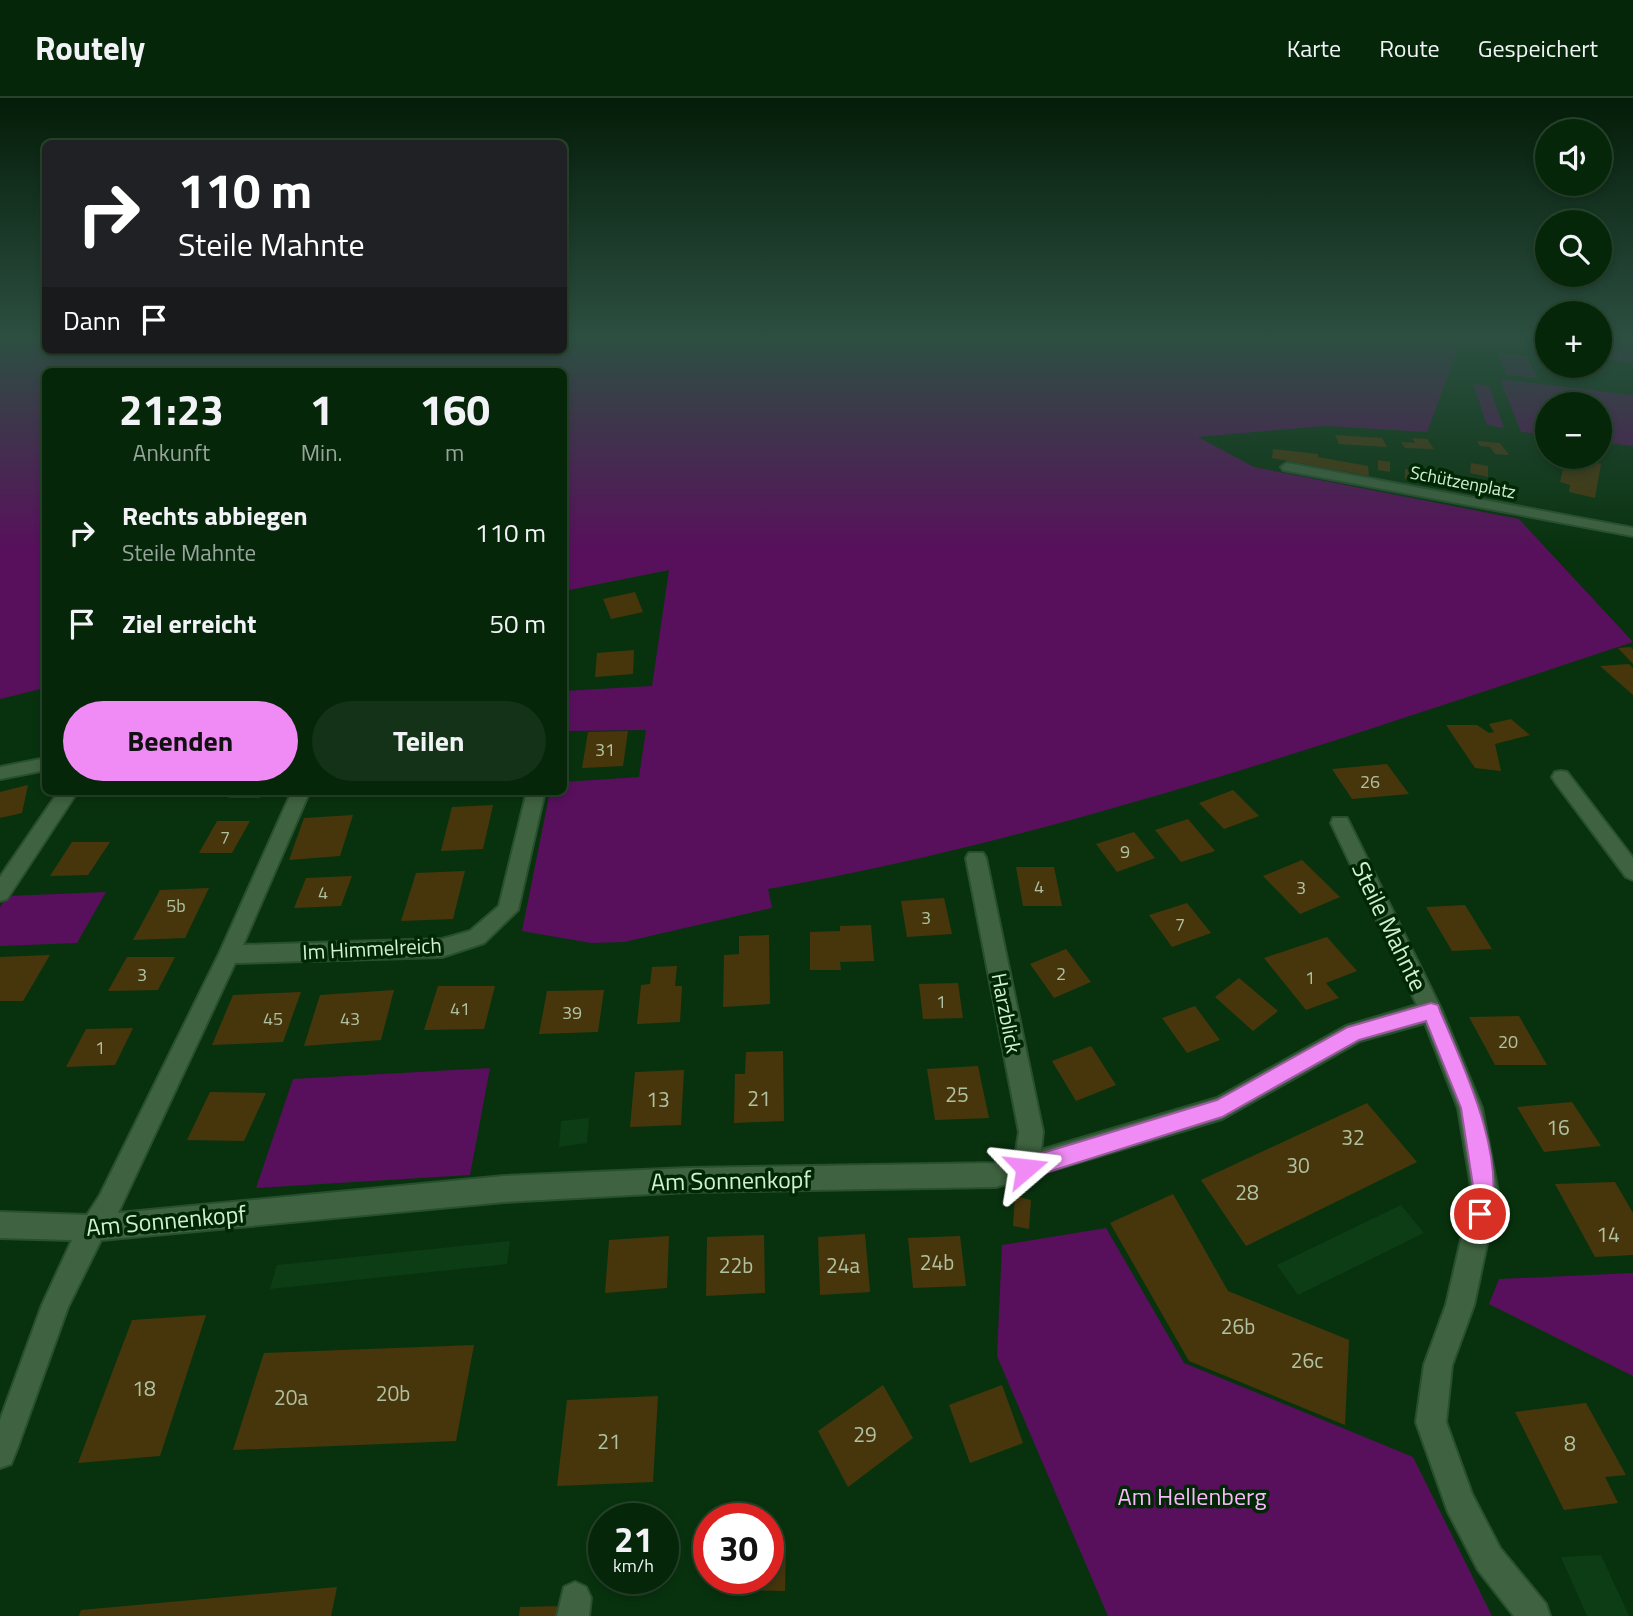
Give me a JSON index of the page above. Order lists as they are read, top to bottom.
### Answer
{
  "streets": {
    "street": [
      "Schützenplatz",
      "Steile Mahnte",
      "Im Himmelreich",
      "Harzblick",
      "Am Sonnenkopf"
    ]
  },
  "crossings": [
    ["Steile Mahnte", "Am Sonnenkopf"],
    ["Harzblick", "Am Sonnenkopf"]
  ],
  "parks": ["Am Hellenberg"],
  "house_numbers": [
    "31",
    "26",
    "7",
    "9",
    "4",
    "3",
    "4",
    "5b",
    "3",
    "7",
    "2",
    "3",
    "1",
    "1",
    "41",
    "39",
    "45",
    "43",
    "20",
    "1",
    "25",
    "21",
    "13",
    "16",
    "32",
    "30",
    "28",
    "14",
    "24b",
    "22b",
    "24a",
    "26b",
    "26c",
    "18",
    "20b",
    "20a",
    "29",
    "21",
    "8"
  ],
  "page": {
    "header": "Routely",
    "nav": ["Karte", "Route", "Gespeichert"],
    "map_buttons": ["+", "−"],
    "turn": ["110 m", "Steile Mahnte"],
    "then": "Dann",
    "eta": [
      "21:23",
      "Ankunft",
      "1",
      "Min.",
      "160",
      "m"
    ],
    "list": [
      {
        "name": "Rechts abbiegen",
        "note": "Steile Mahnte",
        "value": "110 m"
      },
      {
        "name": "Ziel erreicht",
        "value": "50 m"
      }
    ],
    "buttons": ["Beenden", "Teilen"],
    "speed": "21 km/h",
    "limit": "30"
  }
}
